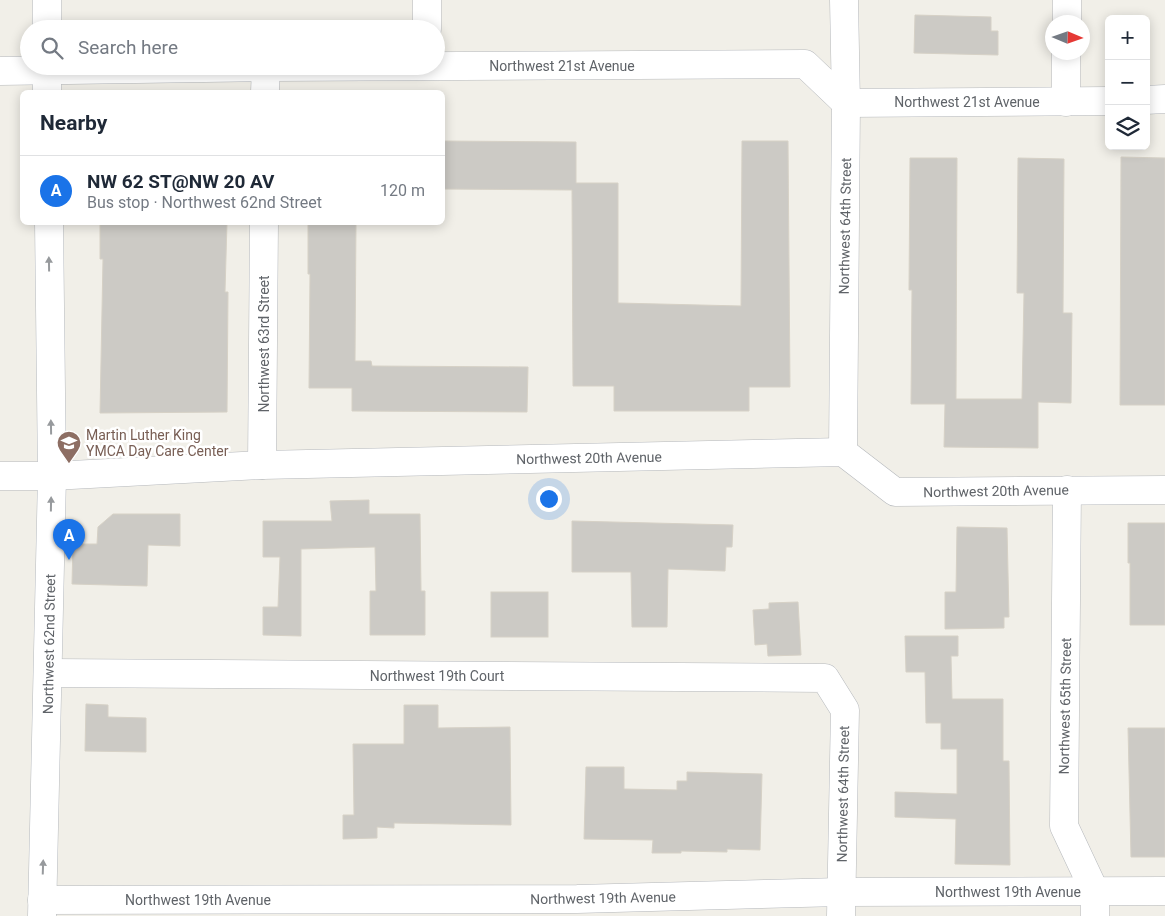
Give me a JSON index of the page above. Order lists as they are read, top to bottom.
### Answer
{
  "streets": {
    "street": [
      "Northwest 21st Avenue",
      "Northwest 64th Street",
      "Northwest 63rd Street",
      "Northwest 20th Avenue",
      "Northwest 62nd Street",
      "Northwest 19th Court",
      "Northwest 65th Street",
      "Northwest 19th Avenue"
    ]
  },
  "crossings": [
    ["Northwest 21st Avenue", "Northwest 64th Street"],
    ["Northwest 64th Street", "Northwest 20th Avenue"],
    ["Northwest 64th Street", "Northwest 19th Court"],
    ["Northwest 64th Street", "Northwest 19th Avenue"],
    ["Northwest 63rd Street", "Northwest 20th Avenue"],
    ["Northwest 20th Avenue", "Northwest 62nd Street"],
    ["Northwest 20th Avenue", "Northwest 65th Street"],
    ["Northwest 62nd Street", "Northwest 19th Court"],
    ["Northwest 62nd Street", "Northwest 19th Avenue"],
    ["Northwest 65th Street", "Northwest 19th Avenue"]
  ],
  "one_way": ["Northwest 62nd Street"],
  "places": {
    "school or university": ["Martin Luther King YMCA Day Care Center"]
  },
  "north": "right",
  "page": {
    "map_buttons": ["+", "−"],
    "search": "Search here",
    "heading": "Nearby",
    "list": [
      {
        "mark": "A",
        "name": "NW 62 ST@NW 20 AV",
        "note": "Bus stop · Northwest 62nd Street",
        "value": "120 m"
      }
    ],
    "pins": "A"
  }
}
